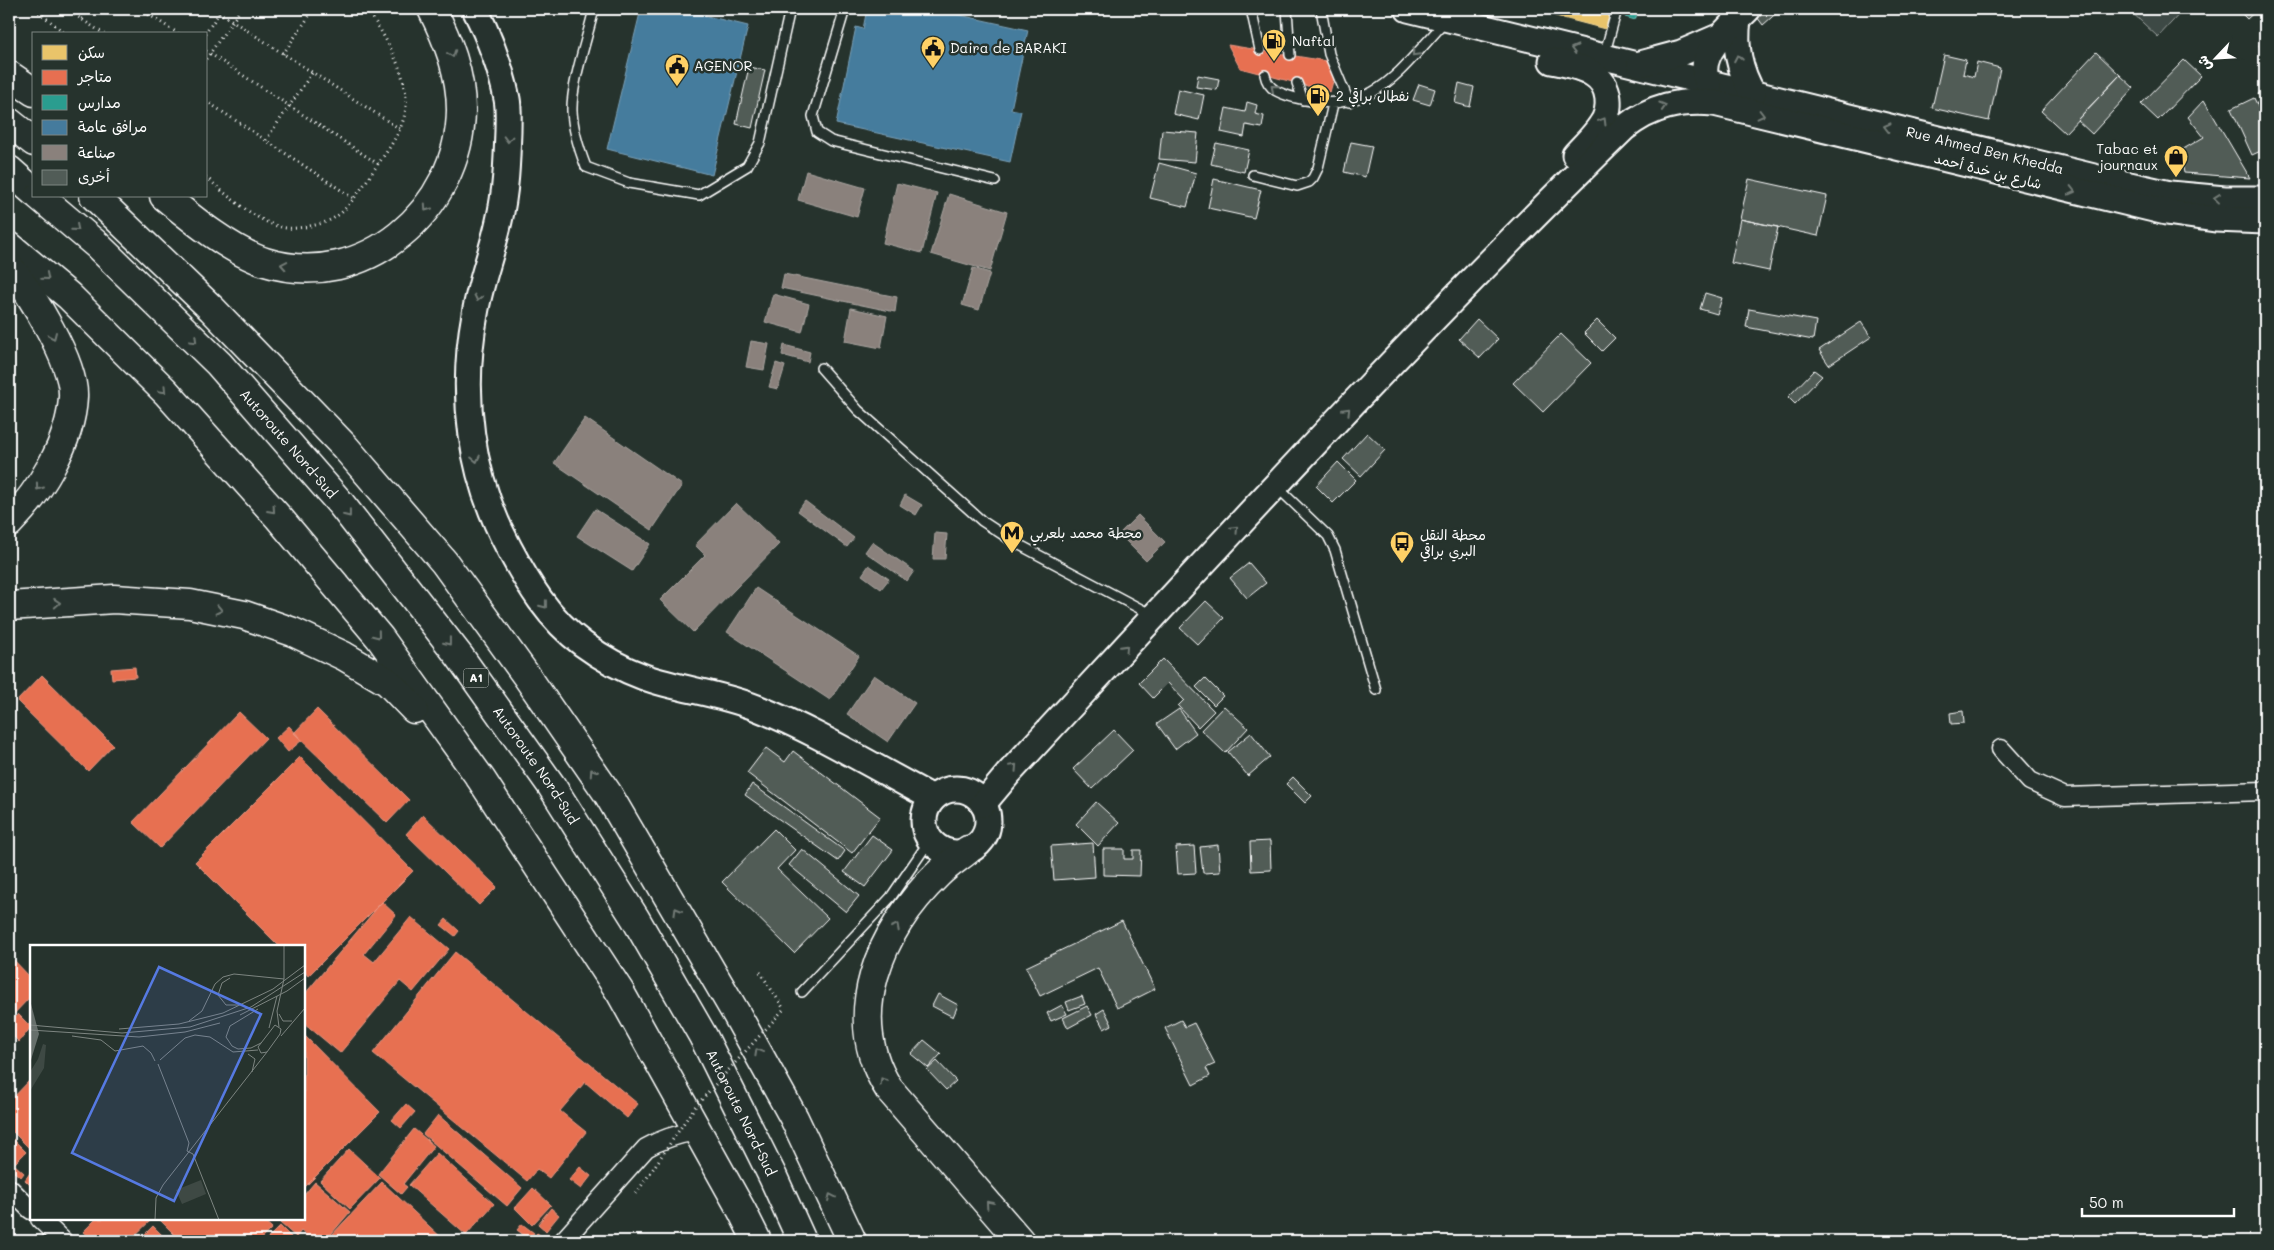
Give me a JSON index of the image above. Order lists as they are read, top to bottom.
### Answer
{
  "streets": {
    "highway": ["Autoroute Nord-Sud", "A1"],
    "main road": ["Rue Ahmed Ben Khedda", "شارع بن خدة أحمد"]
  },
  "crossings": [
    ["Rue Ahmed Ben Khedda", "شارع بن خدة أحمد"]
  ],
  "one_way": ["Rue Ahmed Ben Khedda", "شارع بن خدة أحمد"],
  "places": {
    "fuel station": ["Naftal", "نفطال براقي 2"],
    "public building": ["Daira de BARAKI", "AGENOR"],
    "shop": ["Tabac et journaux"],
    "metro station": ["محطة محمد بلعربي"],
    "bus stop": ["محطة النقل البري براقي"]
  },
  "legend": [
    "سكن",
    "متاجر",
    "مدارس",
    "مرافق عامة",
    "صناعة",
    "أخرى"
  ],
  "scale_bar": "50 m",
  "north": "bottom left"
}
